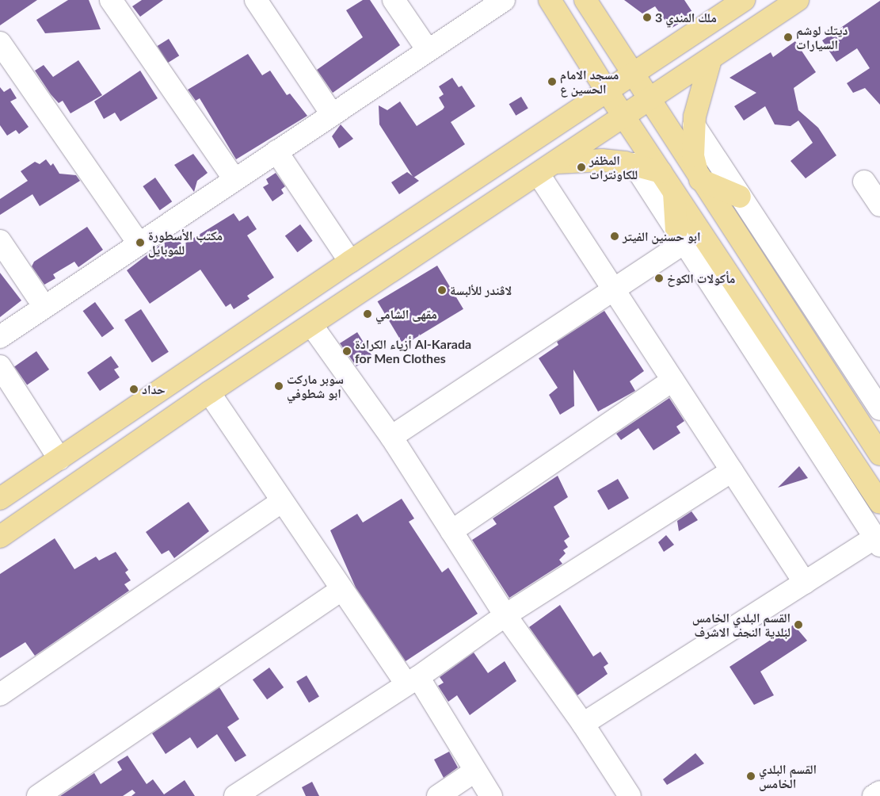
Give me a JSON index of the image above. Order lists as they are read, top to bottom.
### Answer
{
  "places": [
    "ملك المندي 3",
    "ديتك لوشم السيارات",
    "مسجد الامام الحسين ع",
    "المظفر للكاونترات",
    "ابو حسنين الفيتر",
    "مكتب الأسطورة للموبايل",
    "مأكولات الكوخ",
    "لاڤندر للألبسة",
    "مقهى الشامي",
    "أزياء الكرادة Al-Karada for Men Clothes",
    "سوبر ماركت ابو شطوفي",
    "حداد",
    "القسم البلدي الخامس لبلدية النجف الاشرف",
    "القسم البلدي الخامس"
  ]
}
